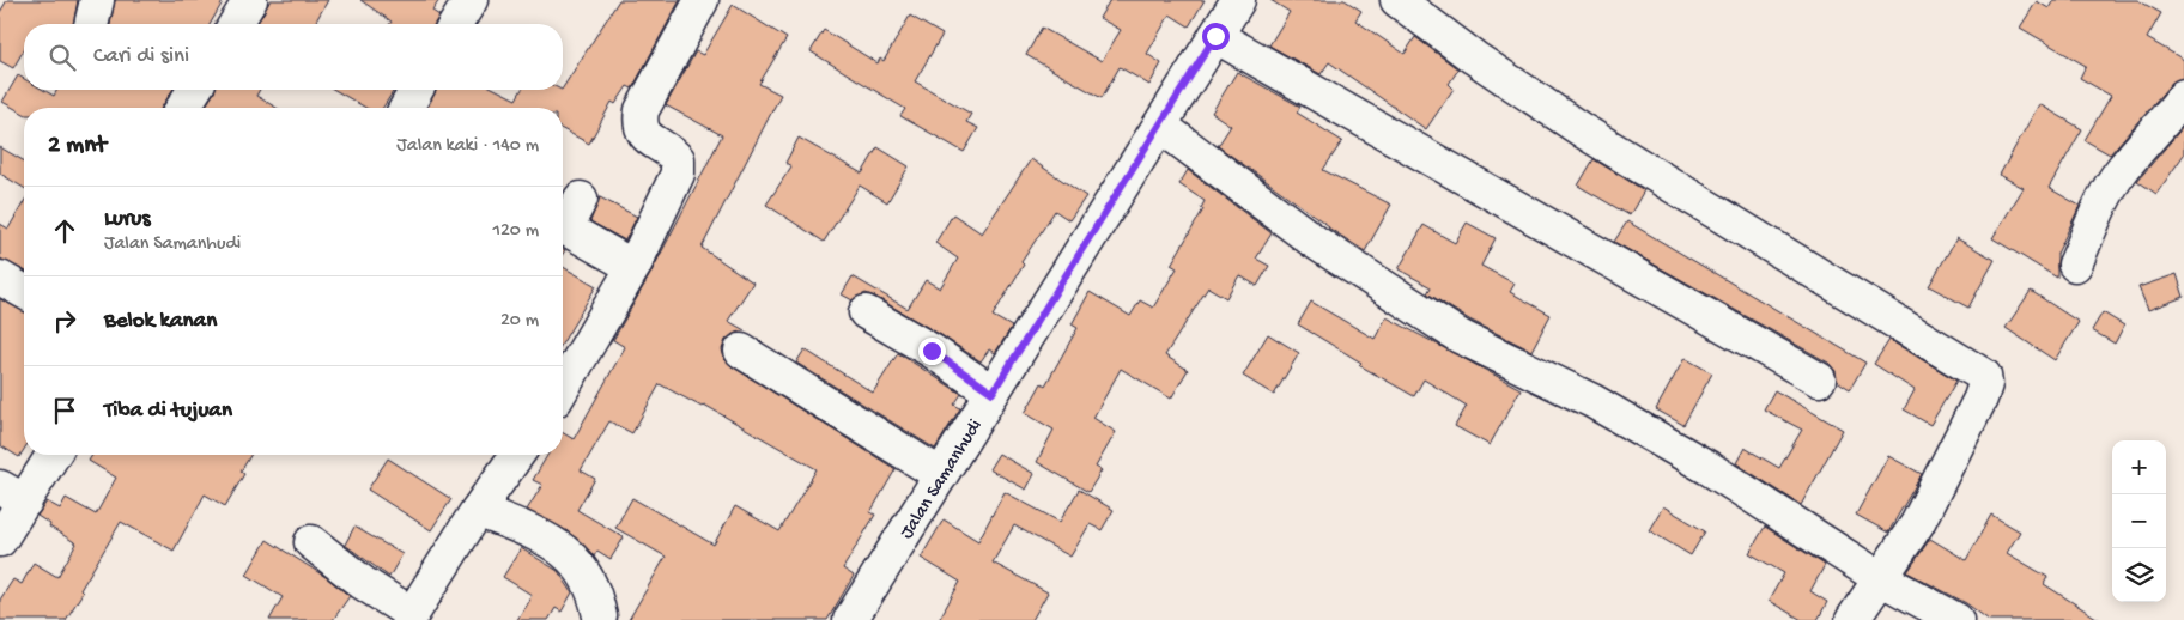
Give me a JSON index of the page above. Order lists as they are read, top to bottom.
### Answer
{
  "streets": {
    "street": ["Jalan Samanhudi"]
  },
  "page": {
    "search": "Cari di sini",
    "heading": ["2 mnt", "Jalan kaki · 140 m"],
    "list": [
      ["Lurus", "Jalan Samanhudi", "120 m"],
      ["Belok kanan", "20 m"],
      "Tiba di tujuan"
    ],
    "map_buttons": ["+", "−"]
  }
}
